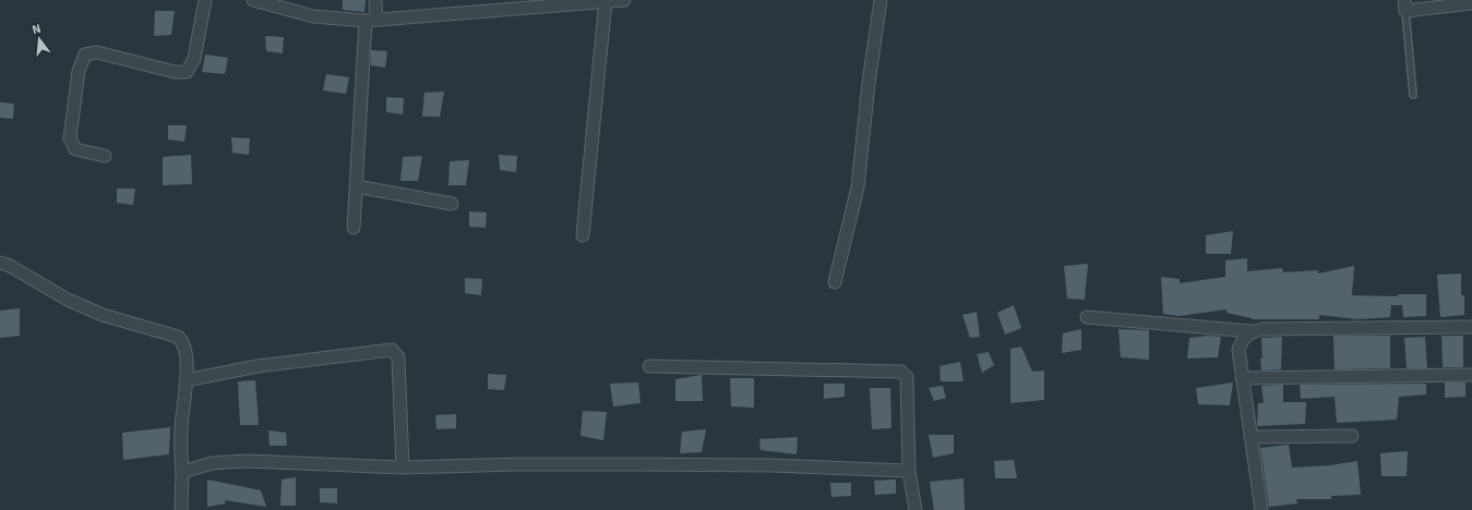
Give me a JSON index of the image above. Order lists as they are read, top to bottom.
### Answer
{
  "north": "top"
}
